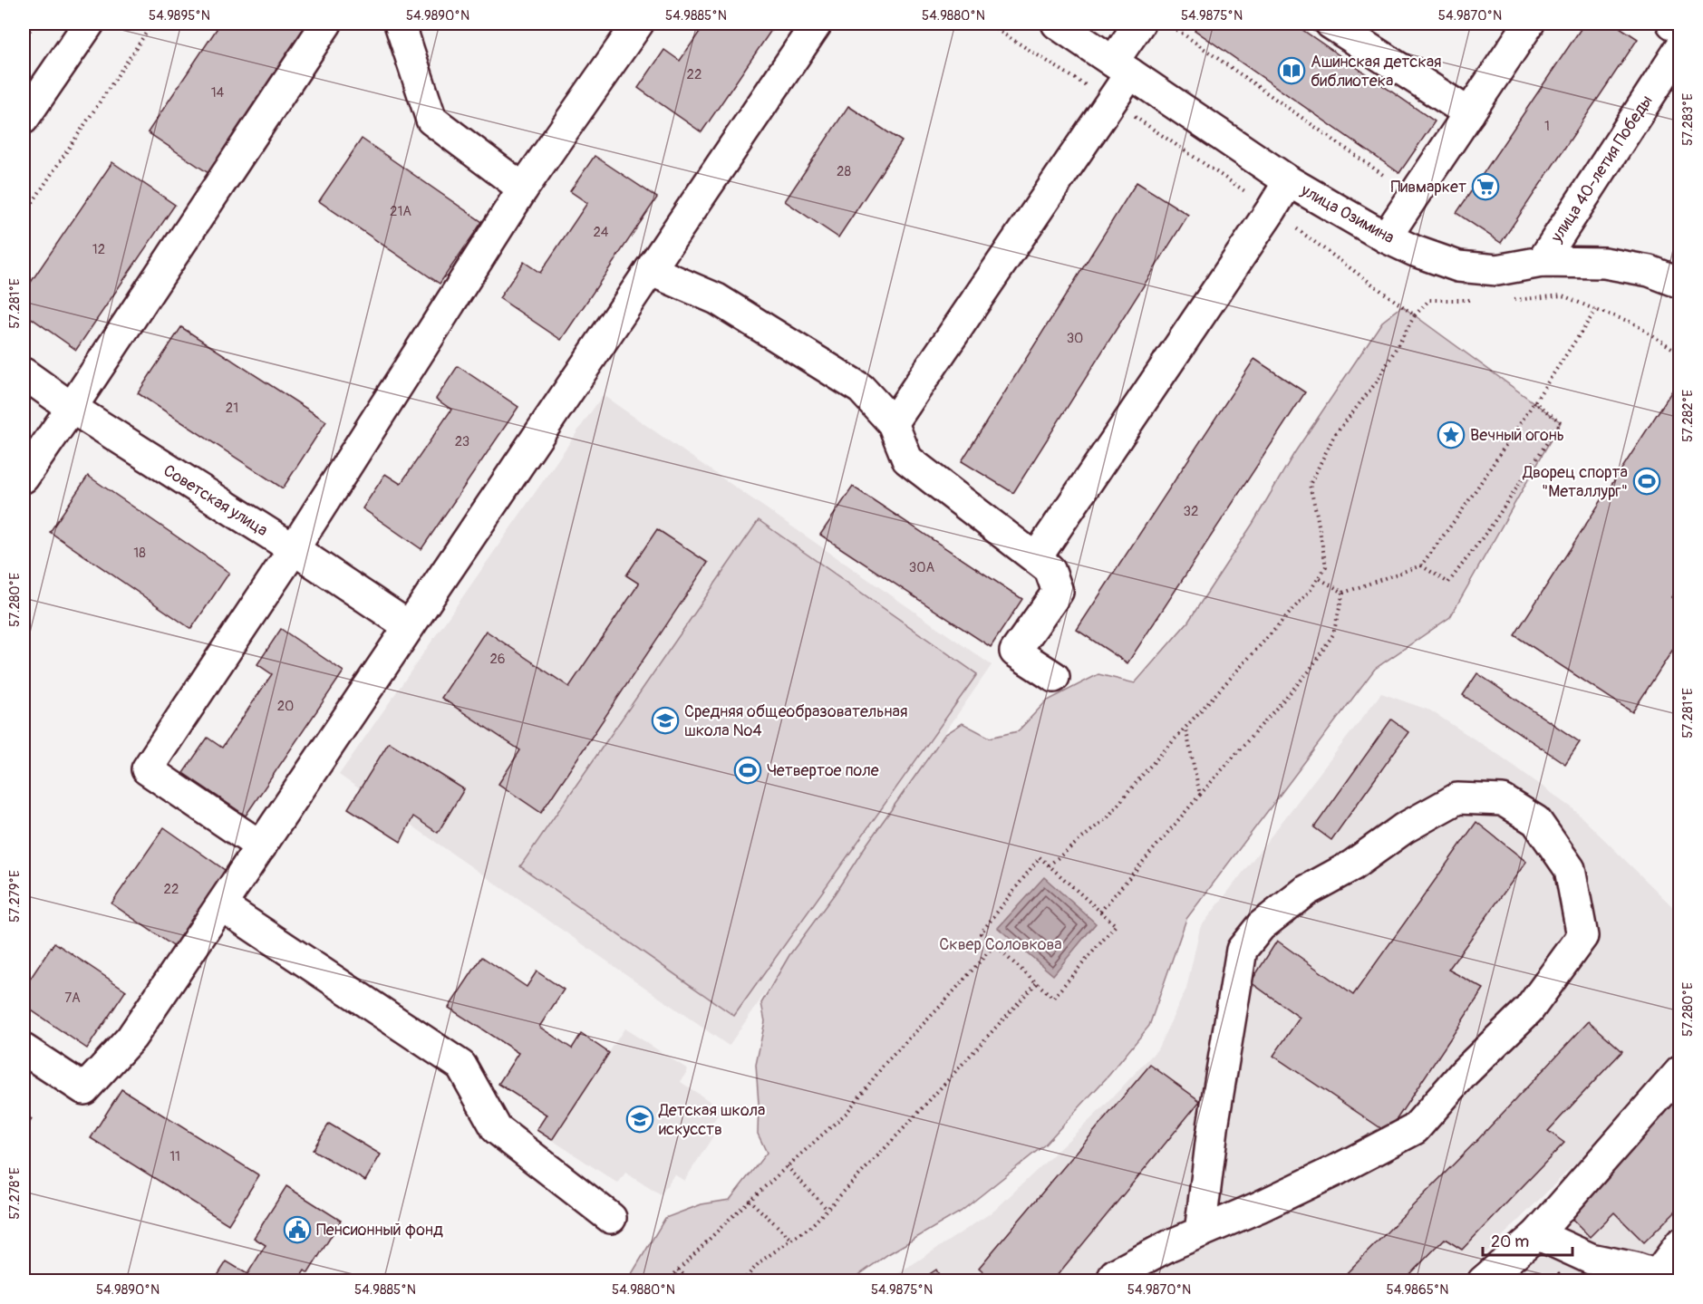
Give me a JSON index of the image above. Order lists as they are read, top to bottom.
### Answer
{
  "streets": {
    "street": ["улица 40-летия Победы", "улица Озимина", "Советская улица"]
  },
  "crossings": [
    ["улица 40-летия Победы", "улица Озимина"]
  ],
  "parks": ["Сквер Соловкова"],
  "places": {
    "library": ["Ашинская детская библиотека"],
    "supermarket": ["Пивмаркет"],
    "place": ["Вечный огонь"],
    "sports": ["Дворец спорта \"Металлург\"", "Четвертое поле"],
    "school or university": ["Средняя общеобразовательная школа №4", "Детская школа искусств"],
    "public building": ["Пенсионный фонд"]
  },
  "house_numbers": [
    "22",
    "14",
    "1",
    "28",
    "21А",
    "24",
    "12",
    "30",
    "21",
    "23",
    "32",
    "18",
    "30А",
    "26",
    "20",
    "22",
    "7А",
    "11"
  ],
  "scale_bar": "20 m",
  "coordinates": [
    "54.9895°N",
    "54.9890°N",
    "54.9885°N",
    "54.9880°N",
    "54.9875°N",
    "54.9870°N",
    "57.283°E",
    "57.281°E",
    "57.282°E",
    "57.280°E",
    "57.279°E",
    "57.278°E",
    "54.9865°N"
  ]
}
